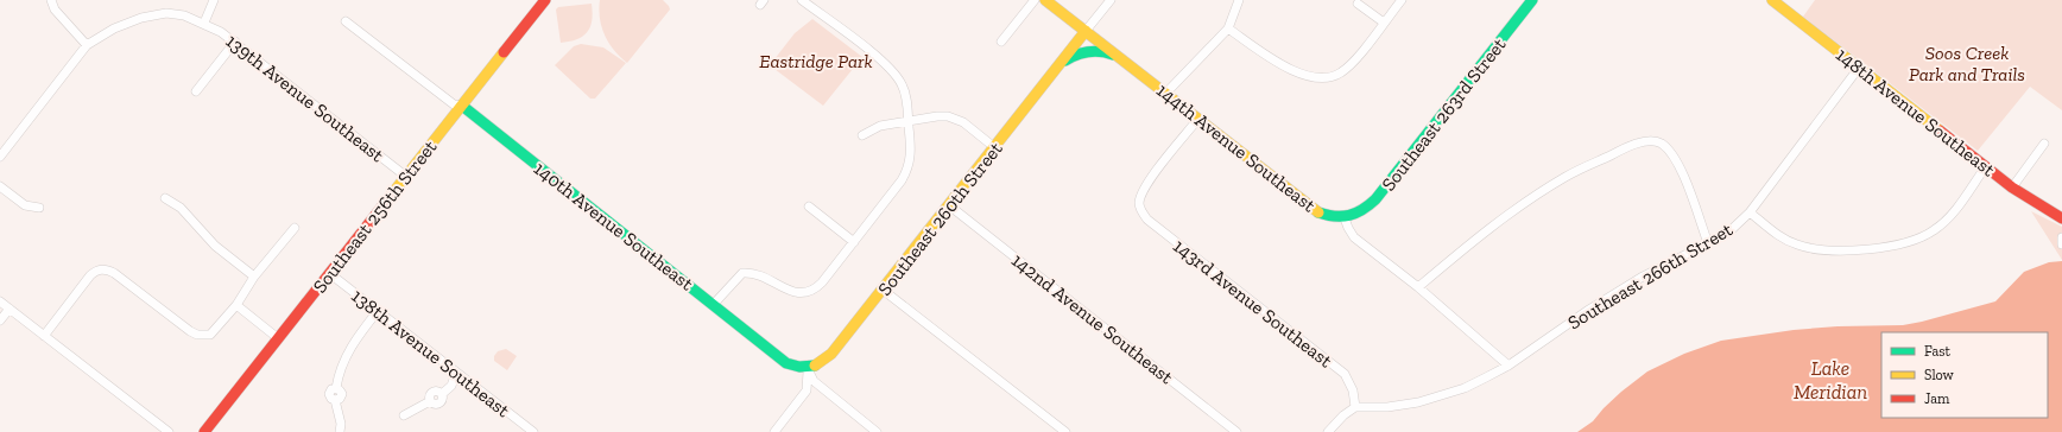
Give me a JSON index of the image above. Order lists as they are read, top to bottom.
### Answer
{
  "streets": {
    "street": [
      "139th Avenue Southeast",
      "148th Avenue Southeast",
      "Southeast 263rd Street",
      "144th Avenue Southeast",
      "Southeast 256th Street",
      "Southeast 260th Street",
      "140th Avenue Southeast",
      "Southeast 266th Street",
      "143rd Avenue Southeast",
      "142nd Avenue Southeast",
      "138th Avenue Southeast"
    ]
  },
  "crossings": [
    ["139th Avenue Southeast", "Southeast 256th Street"],
    ["148th Avenue Southeast", "Southeast 266th Street"],
    ["Southeast 263rd Street", "144th Avenue Southeast"],
    ["144th Avenue Southeast", "Southeast 260th Street"],
    ["144th Avenue Southeast", "143rd Avenue Southeast"],
    ["Southeast 256th Street", "140th Avenue Southeast"],
    ["Southeast 256th Street", "138th Avenue Southeast"],
    ["Southeast 260th Street", "140th Avenue Southeast"],
    ["Southeast 260th Street", "142nd Avenue Southeast"],
    ["Southeast 266th Street", "143rd Avenue Southeast"]
  ],
  "water": ["Lake Meridian"],
  "parks": ["Soos Creek Park and Trails", "Eastridge Park"],
  "legend": ["Fast", "Slow", "Jam"]
}
